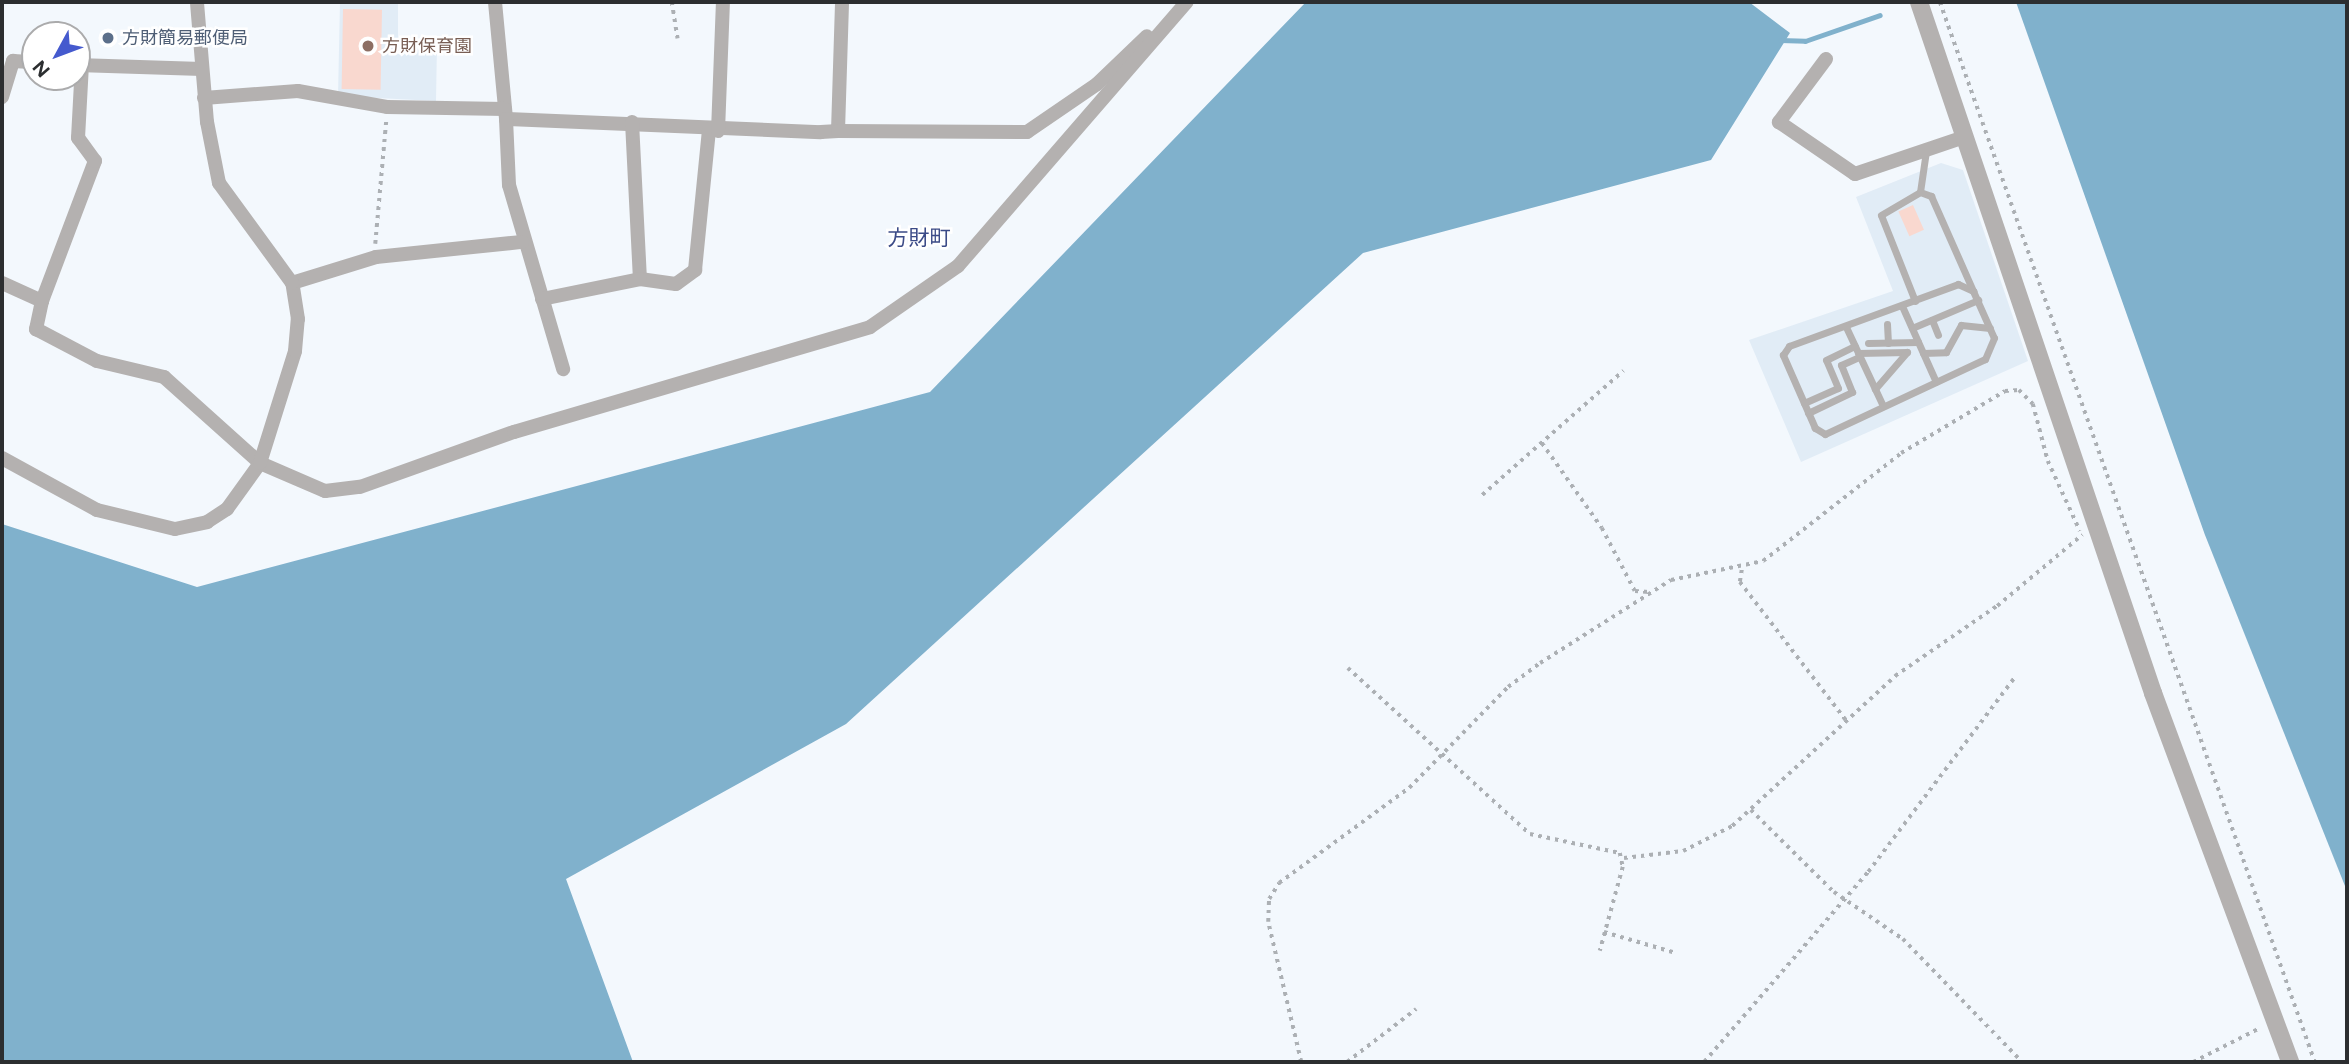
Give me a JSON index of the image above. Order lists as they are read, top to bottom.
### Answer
{
  "districts": ["方財町"],
  "places": ["方財簡易郵便局", "方財保育園"],
  "north": "bottom left"
}
